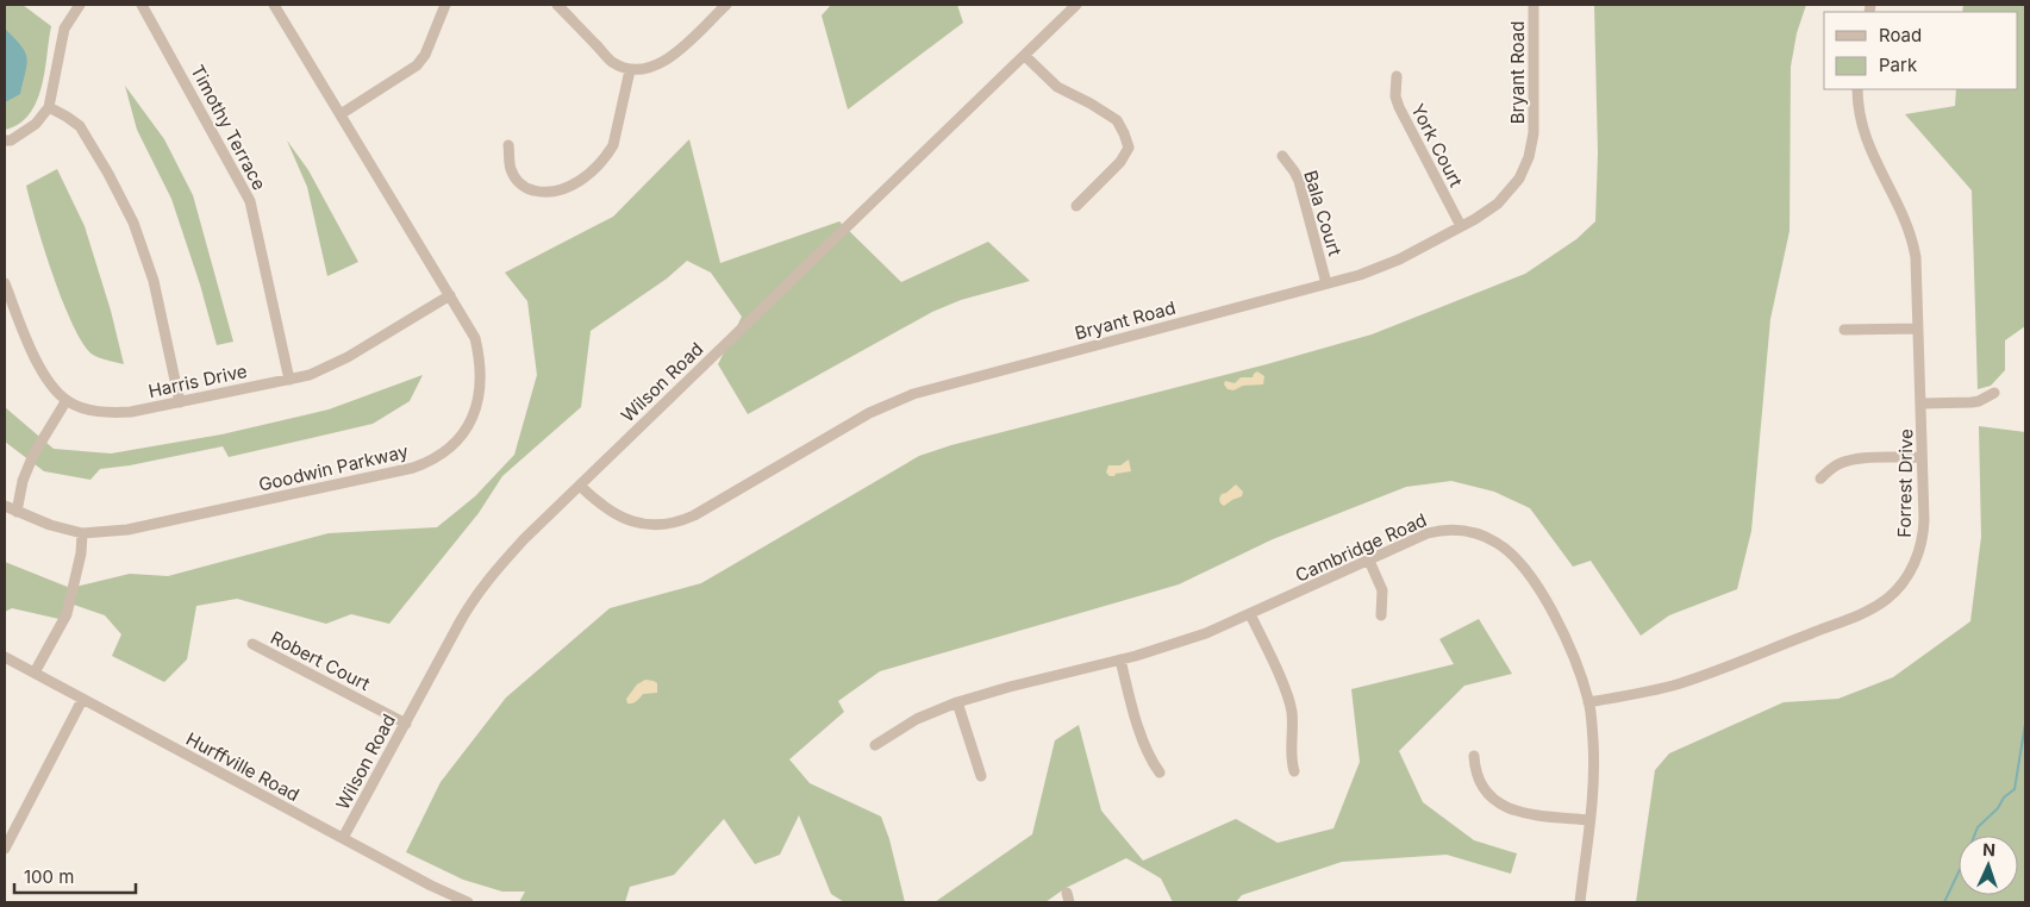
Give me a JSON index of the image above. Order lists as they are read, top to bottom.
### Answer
{
  "streets": {
    "street": [
      "Bryant Road",
      "Timothy Terrace",
      "York Court",
      "Bala Court",
      "Harris Drive",
      "Wilson Road",
      "Goodwin Parkway",
      "Forrest Drive",
      "Cambridge Road",
      "Robert Court",
      "Hurffville Road"
    ]
  },
  "crossings": [
    ["Bryant Road", "York Court"],
    ["Bryant Road", "Bala Court"],
    ["Bryant Road", "Wilson Road"],
    ["Timothy Terrace", "Harris Drive"],
    ["Harris Drive", "Goodwin Parkway"],
    ["Wilson Road", "Robert Court"],
    ["Wilson Road", "Hurffville Road"],
    ["Forrest Drive", "Cambridge Road"]
  ],
  "legend": ["Road", "Park"],
  "scale_bar": "100 m",
  "north": "top"
}
